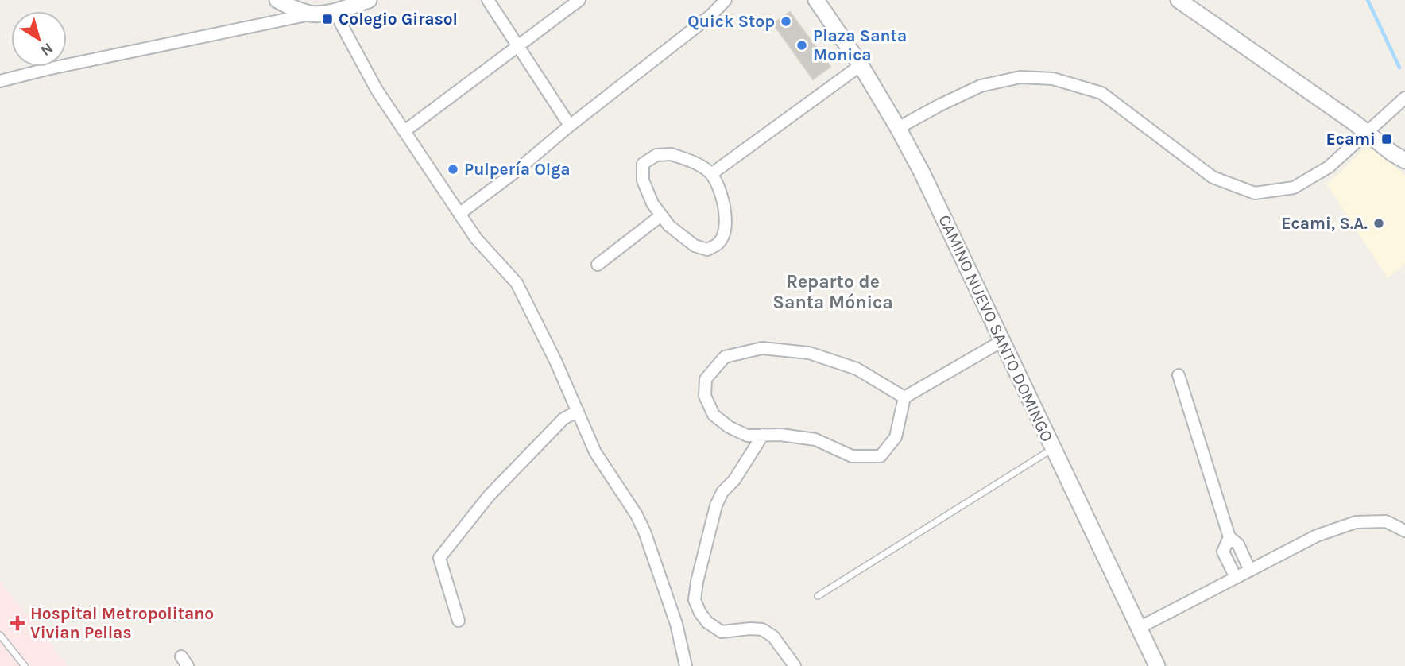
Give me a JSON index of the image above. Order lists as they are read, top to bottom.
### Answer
{
  "streets": {
    "street": ["CAMINO NUEVO SANTO DOMINGO"]
  },
  "districts": ["Reparto de Santa Mónica"],
  "places": {
    "transit": ["Colegio Girasol", "Ecami"],
    "other": [
      "Quick Stop",
      "Plaza Santa Monica",
      "Pulpería Olga",
      "Ecami, S.A."
    ],
    "health": ["Hospital Metropolitano Vivian Pellas"]
  },
  "north": "bottom right"
}
